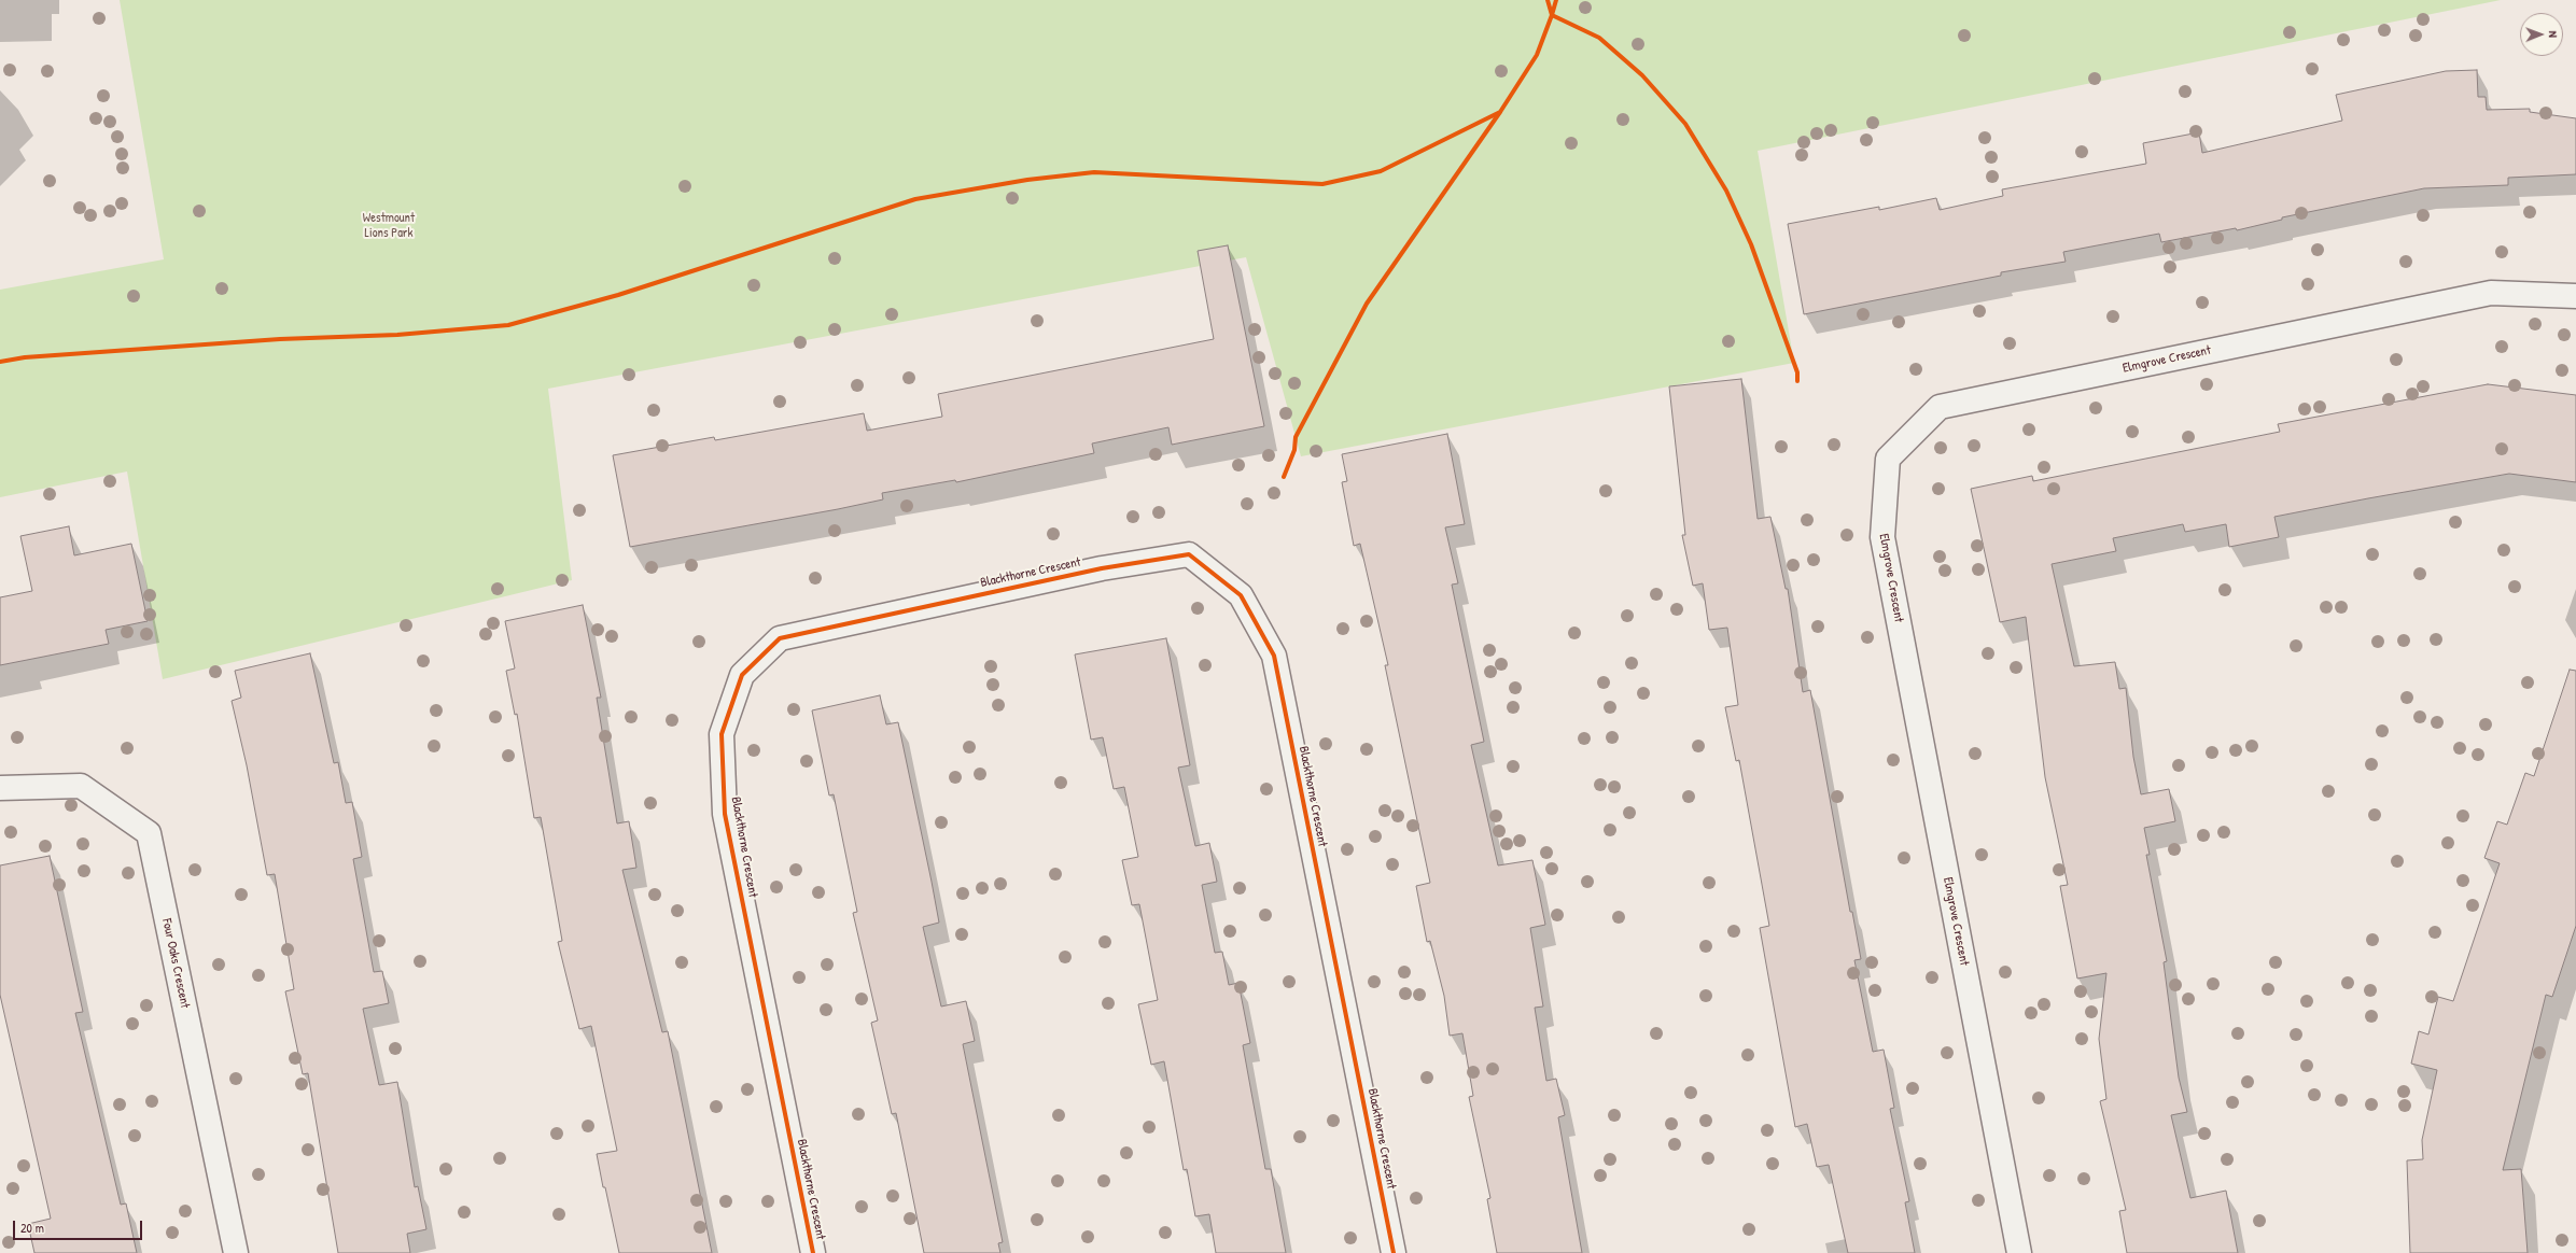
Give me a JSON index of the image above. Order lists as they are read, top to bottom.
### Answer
{
  "streets": {
    "street": ["Elmgrove Crescent", "Blackthorne Crescent", "Four Oaks Crescent"]
  },
  "parks": ["Westmount Lions Park"],
  "scale_bar": "20 m",
  "north": "right"
}
